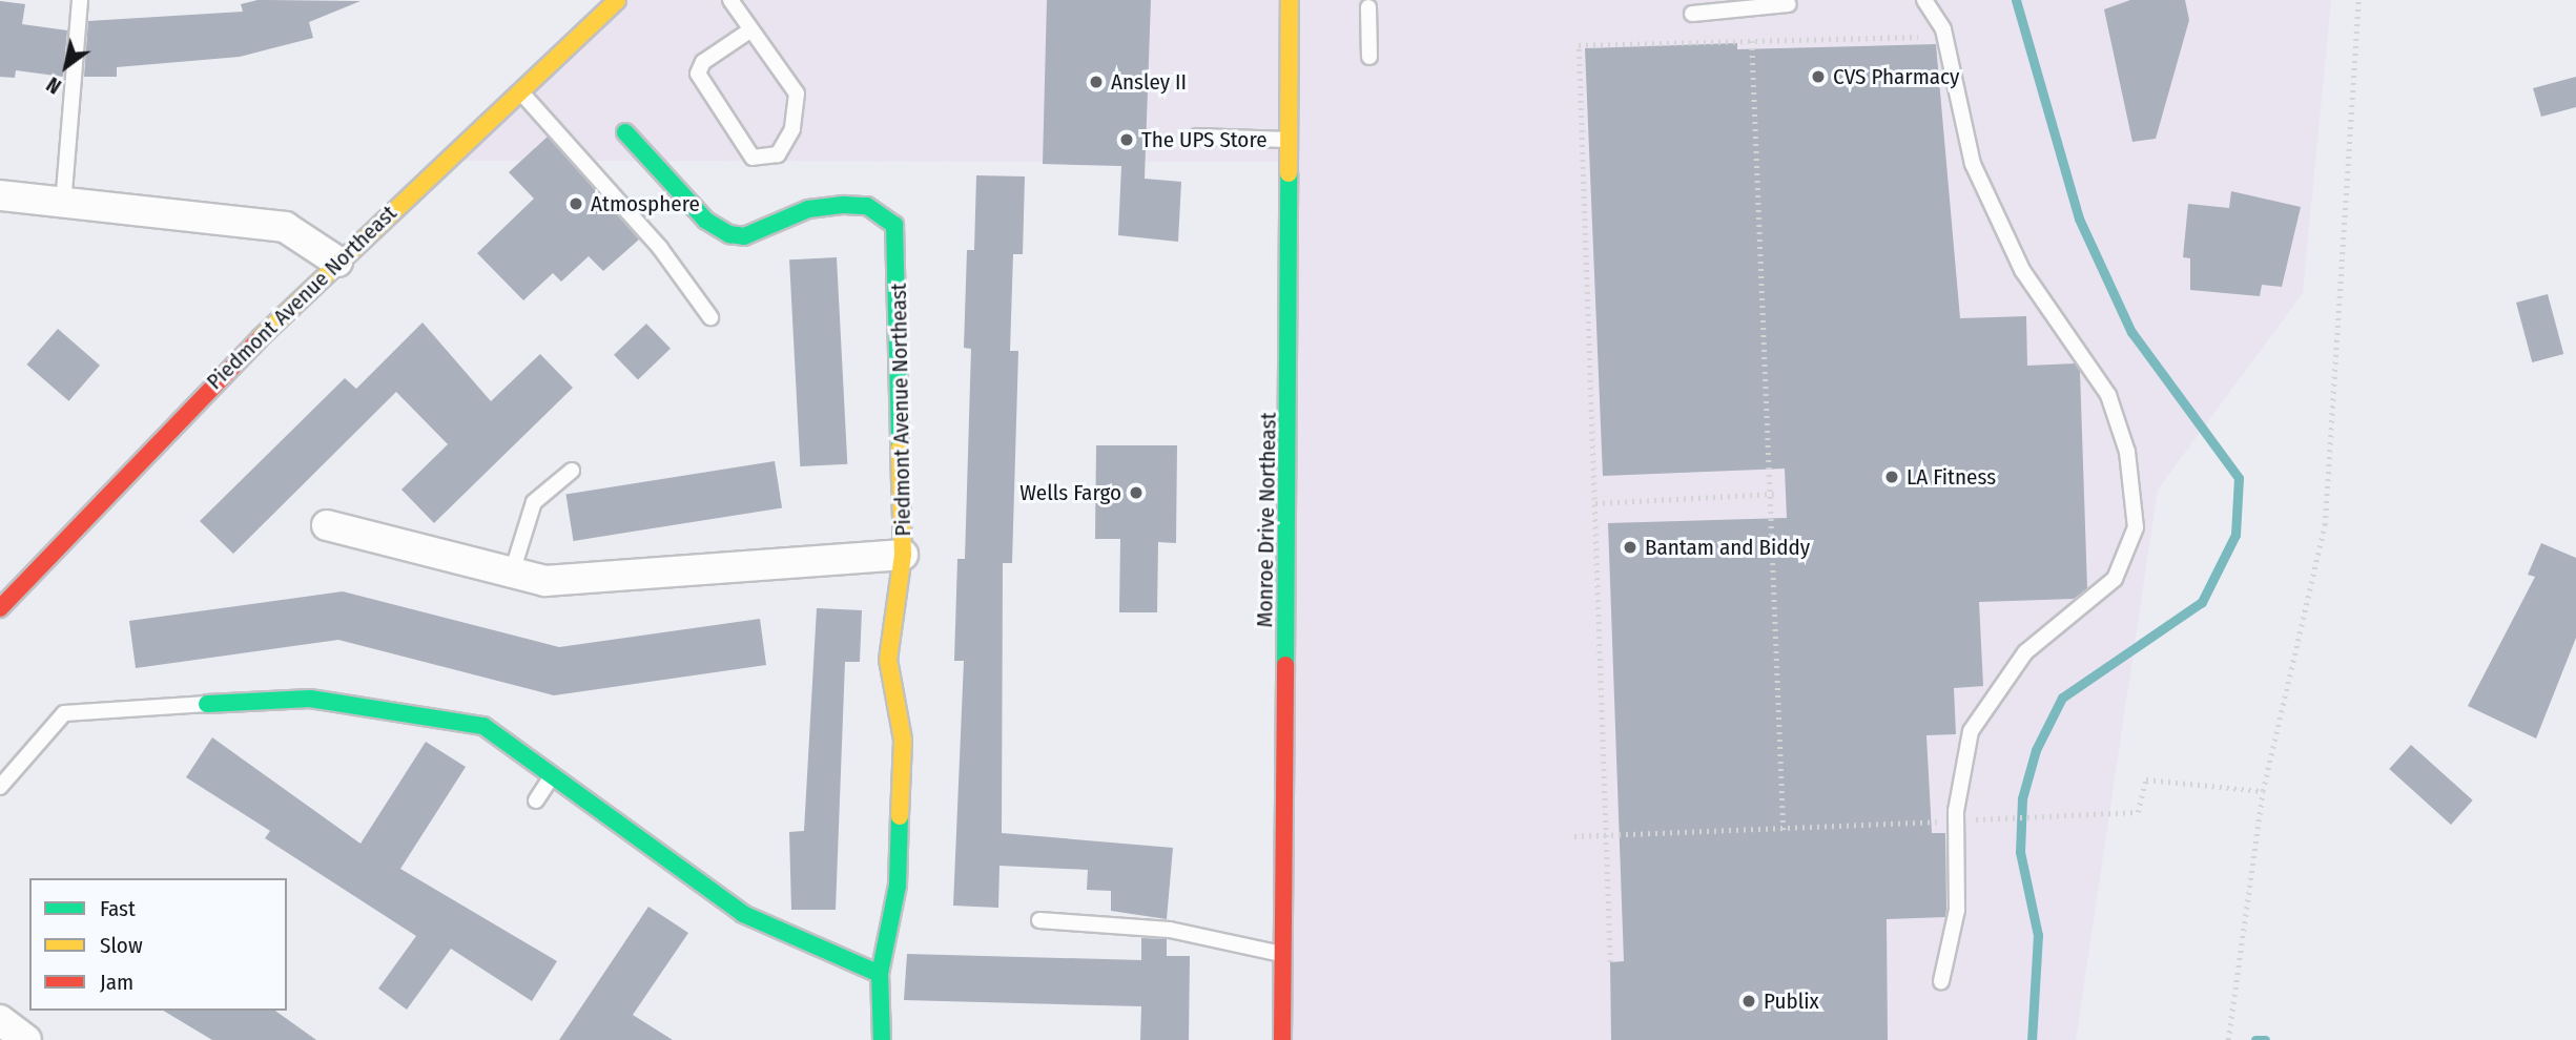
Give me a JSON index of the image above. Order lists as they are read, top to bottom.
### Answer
{
  "streets": {
    "main road": ["Piedmont Avenue Northeast", "Monroe Drive Northeast"]
  },
  "places": [
    "CVS Pharmacy",
    "Ansley II",
    "The UPS Store",
    "Atmosphere",
    "LA Fitness",
    "Wells Fargo",
    "Bantam and Biddy",
    "Publix"
  ],
  "legend": ["Fast", "Slow", "Jam"],
  "north": "bottom left"
}
